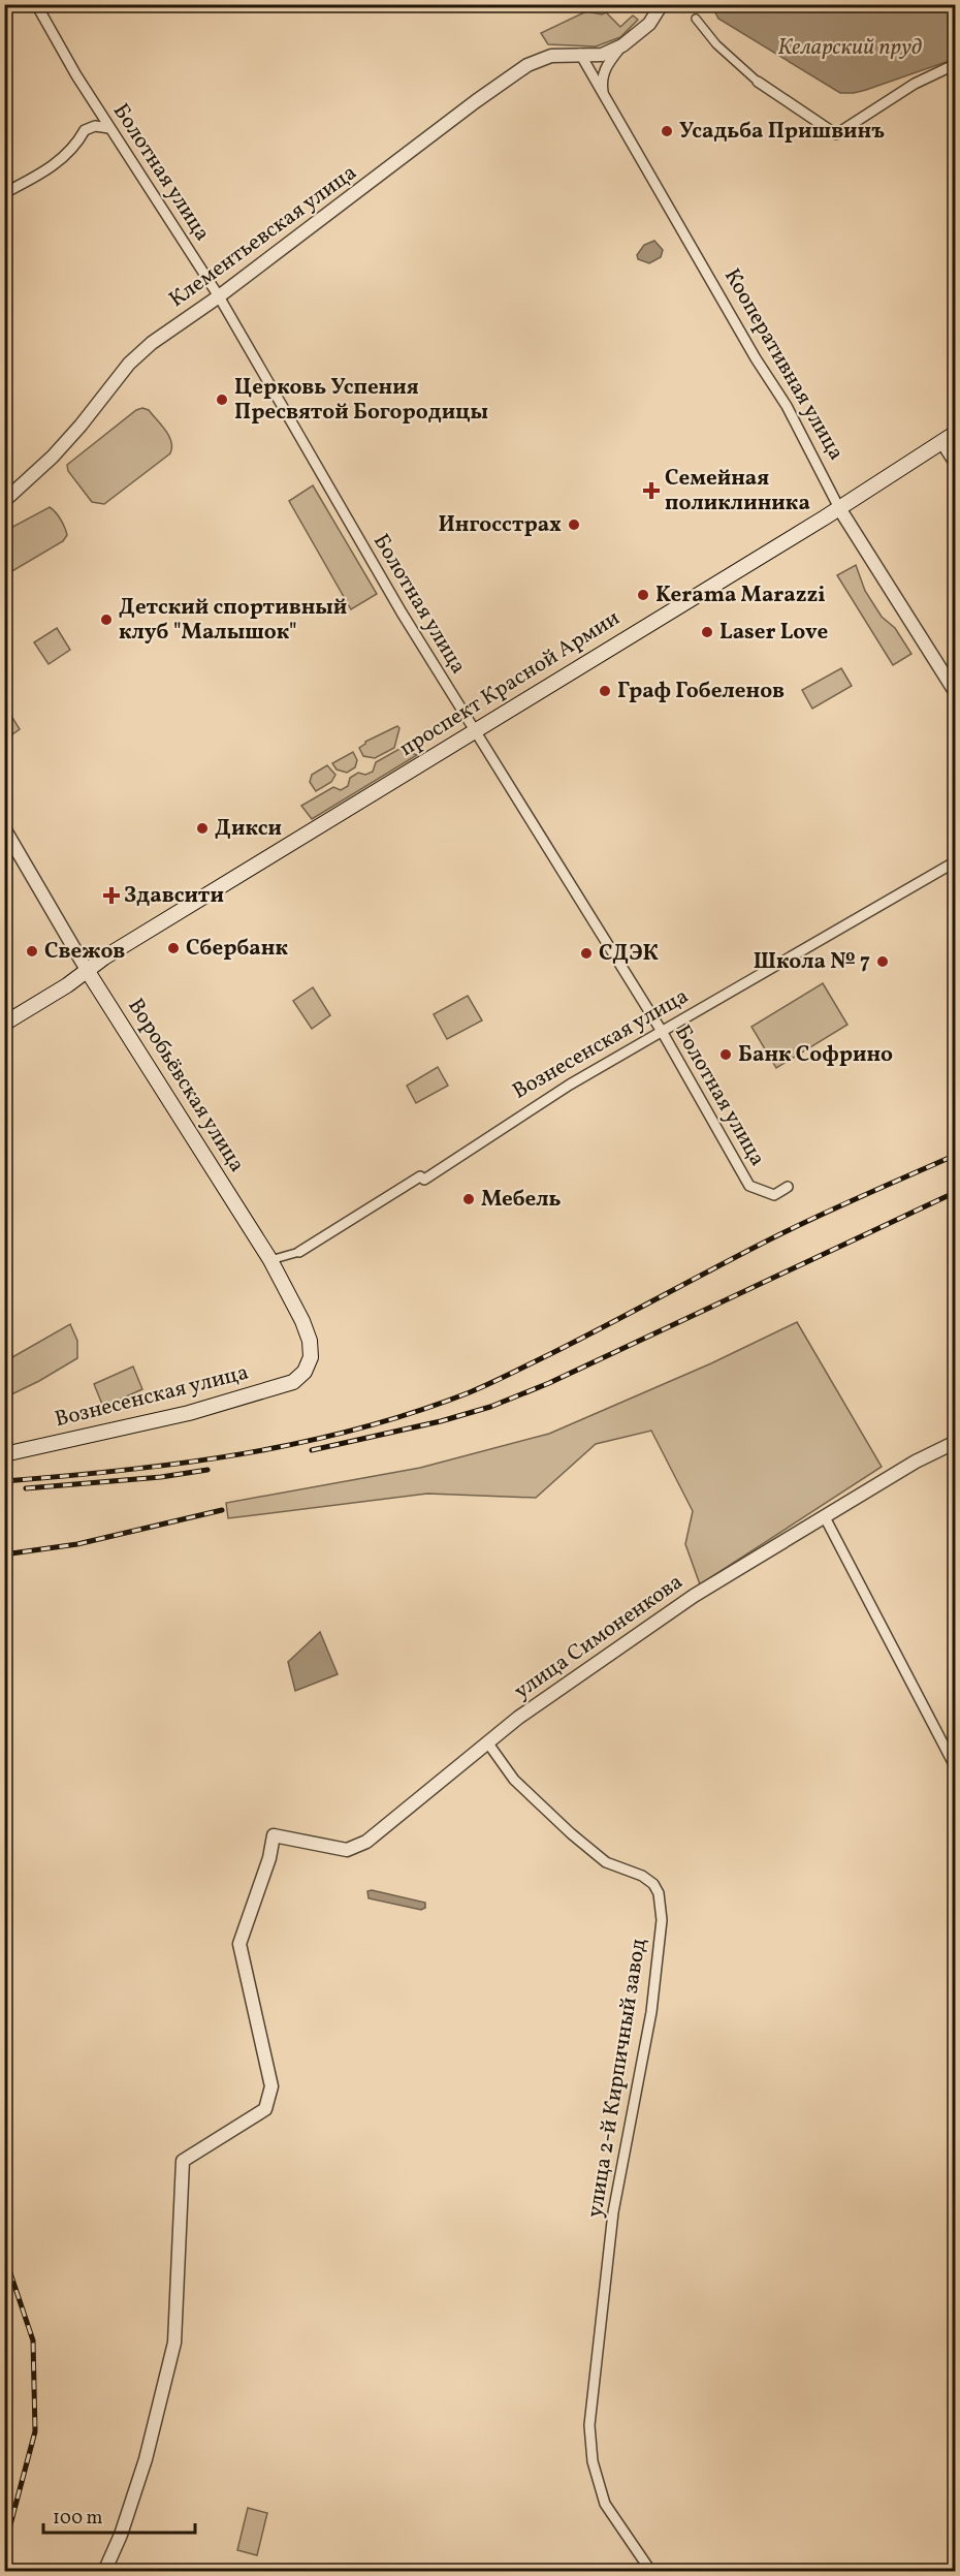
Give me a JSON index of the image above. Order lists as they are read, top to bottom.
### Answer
{
  "streets": {
    "main road": ["проспект Красной Армии", "Вознесенская улица", "Воробьёвская улица"],
    "street": [
      "Болотная улица",
      "Клементьевская улица",
      "Кооперативная улица",
      "улица Симоненкова",
      "улица 2-й Кирпичный завод"
    ]
  },
  "crossings": [
    ["Болотная улица", "Клементьевская улица"],
    ["Болотная улица", "проспект Красной Армии"],
    ["Болотная улица", "Вознесенская улица"],
    ["Клементьевская улица", "Кооперативная улица"],
    ["Кооперативная улица", "проспект Красной Армии"],
    ["проспект Красной Армии", "Воробьёвская улица"],
    ["Вознесенская улица", "Воробьёвская улица"],
    ["улица Симоненкова", "улица 2-й Кирпичный завод"]
  ],
  "water": ["Келарский пруд"],
  "places": {
    "other": [
      "Усадьба Пришвинъ",
      "Церковь Успения Пресвятой Богородицы",
      "Ингосстрах",
      "Kerama Marazzi",
      "Детский спортивный клуб \"Малышок\"",
      "Laser Love",
      "Граф Гобеленов",
      "Дикси",
      "Сбербанк",
      "Свежов",
      "СДЭК",
      "Школа № 7",
      "Банк Софрино",
      "Мебель"
    ],
    "health": ["Семейная поликлиника", "Здавсити"]
  },
  "scale_bar": "100 m"
}
